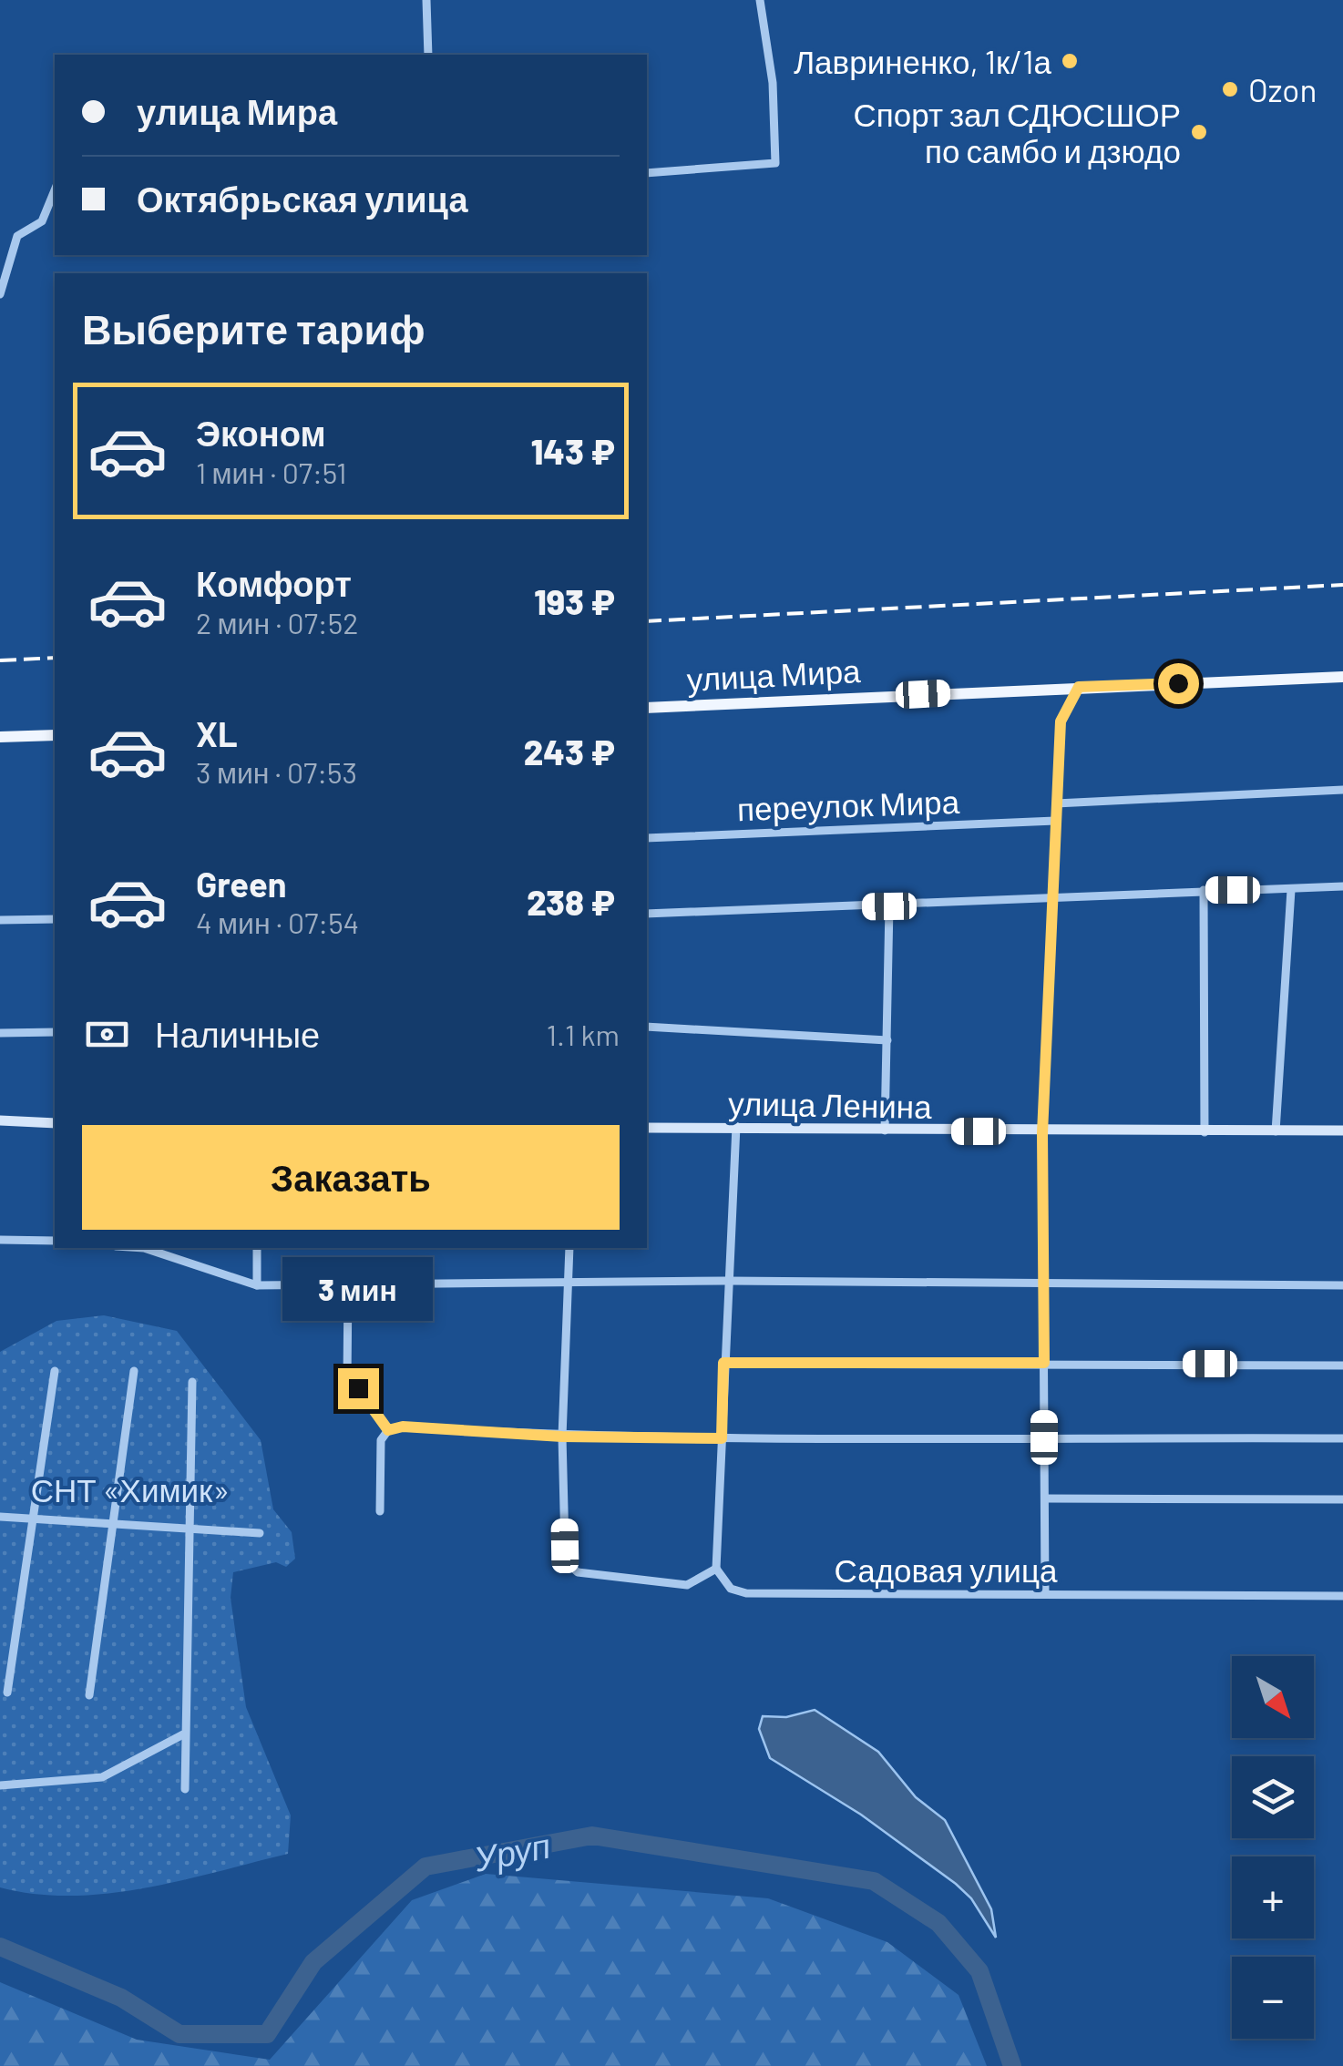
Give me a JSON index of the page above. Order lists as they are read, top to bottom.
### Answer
{
  "streets": {
    "main road": ["улица Мира", "улица Ленина"],
    "street": ["переулок Мира", "Садовая улица"]
  },
  "water": ["Уруп"],
  "parks": ["СНТ «Химик»"],
  "places": ["Лавриненко, 1к/1а", "Ozon", "Спорт зал СДЮСШОР по самбо и дзюдо"],
  "north": "bottom right",
  "page": {
    "banner": ["улица Мира", "Октябрьская улица"],
    "heading": "Выберите тариф",
    "list": [
      {
        "name": "Эконом",
        "note": "1 мин · 07:51",
        "value": "143 ₽"
      },
      {
        "name": "Комфорт",
        "note": "2 мин · 07:52",
        "value": "193 ₽"
      },
      {
        "name": "XL",
        "note": "3 мин · 07:53",
        "value": "243 ₽"
      },
      {
        "name": "Green",
        "note": "4 мин · 07:54",
        "value": "238 ₽"
      }
    ],
    "pay": ["Наличные", "1.1 km"],
    "buttons": "Заказать",
    "bubble": "3 мин",
    "map_buttons": ["+", "−"]
  }
}
